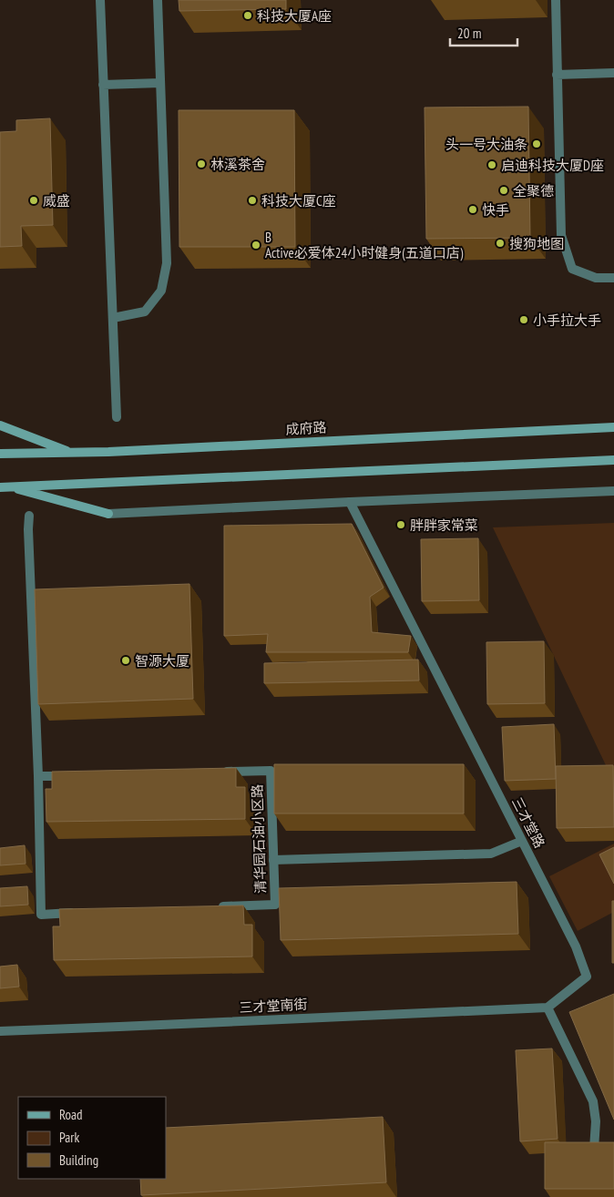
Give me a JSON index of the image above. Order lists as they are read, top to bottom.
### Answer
{
  "streets": {
    "main road": ["成府路"],
    "street": ["三才堂路", "清华园石油小区路", "三才堂南街"]
  },
  "crossings": [
    ["三才堂路", "三才堂南街"]
  ],
  "places": [
    "科技大厦A座",
    "头一号大油条",
    "林溪茶舍",
    "启迪科技大厦D座",
    "全聚德",
    "威盛",
    "科技大厦C座",
    "快手",
    "搜狗地图",
    "B Active必爱体24小时健身(五道口店)",
    "小手拉大手",
    "胖胖家常菜",
    "智源大厦"
  ],
  "legend": ["Road", "Park", "Building"],
  "scale_bar": "20 m"
}
